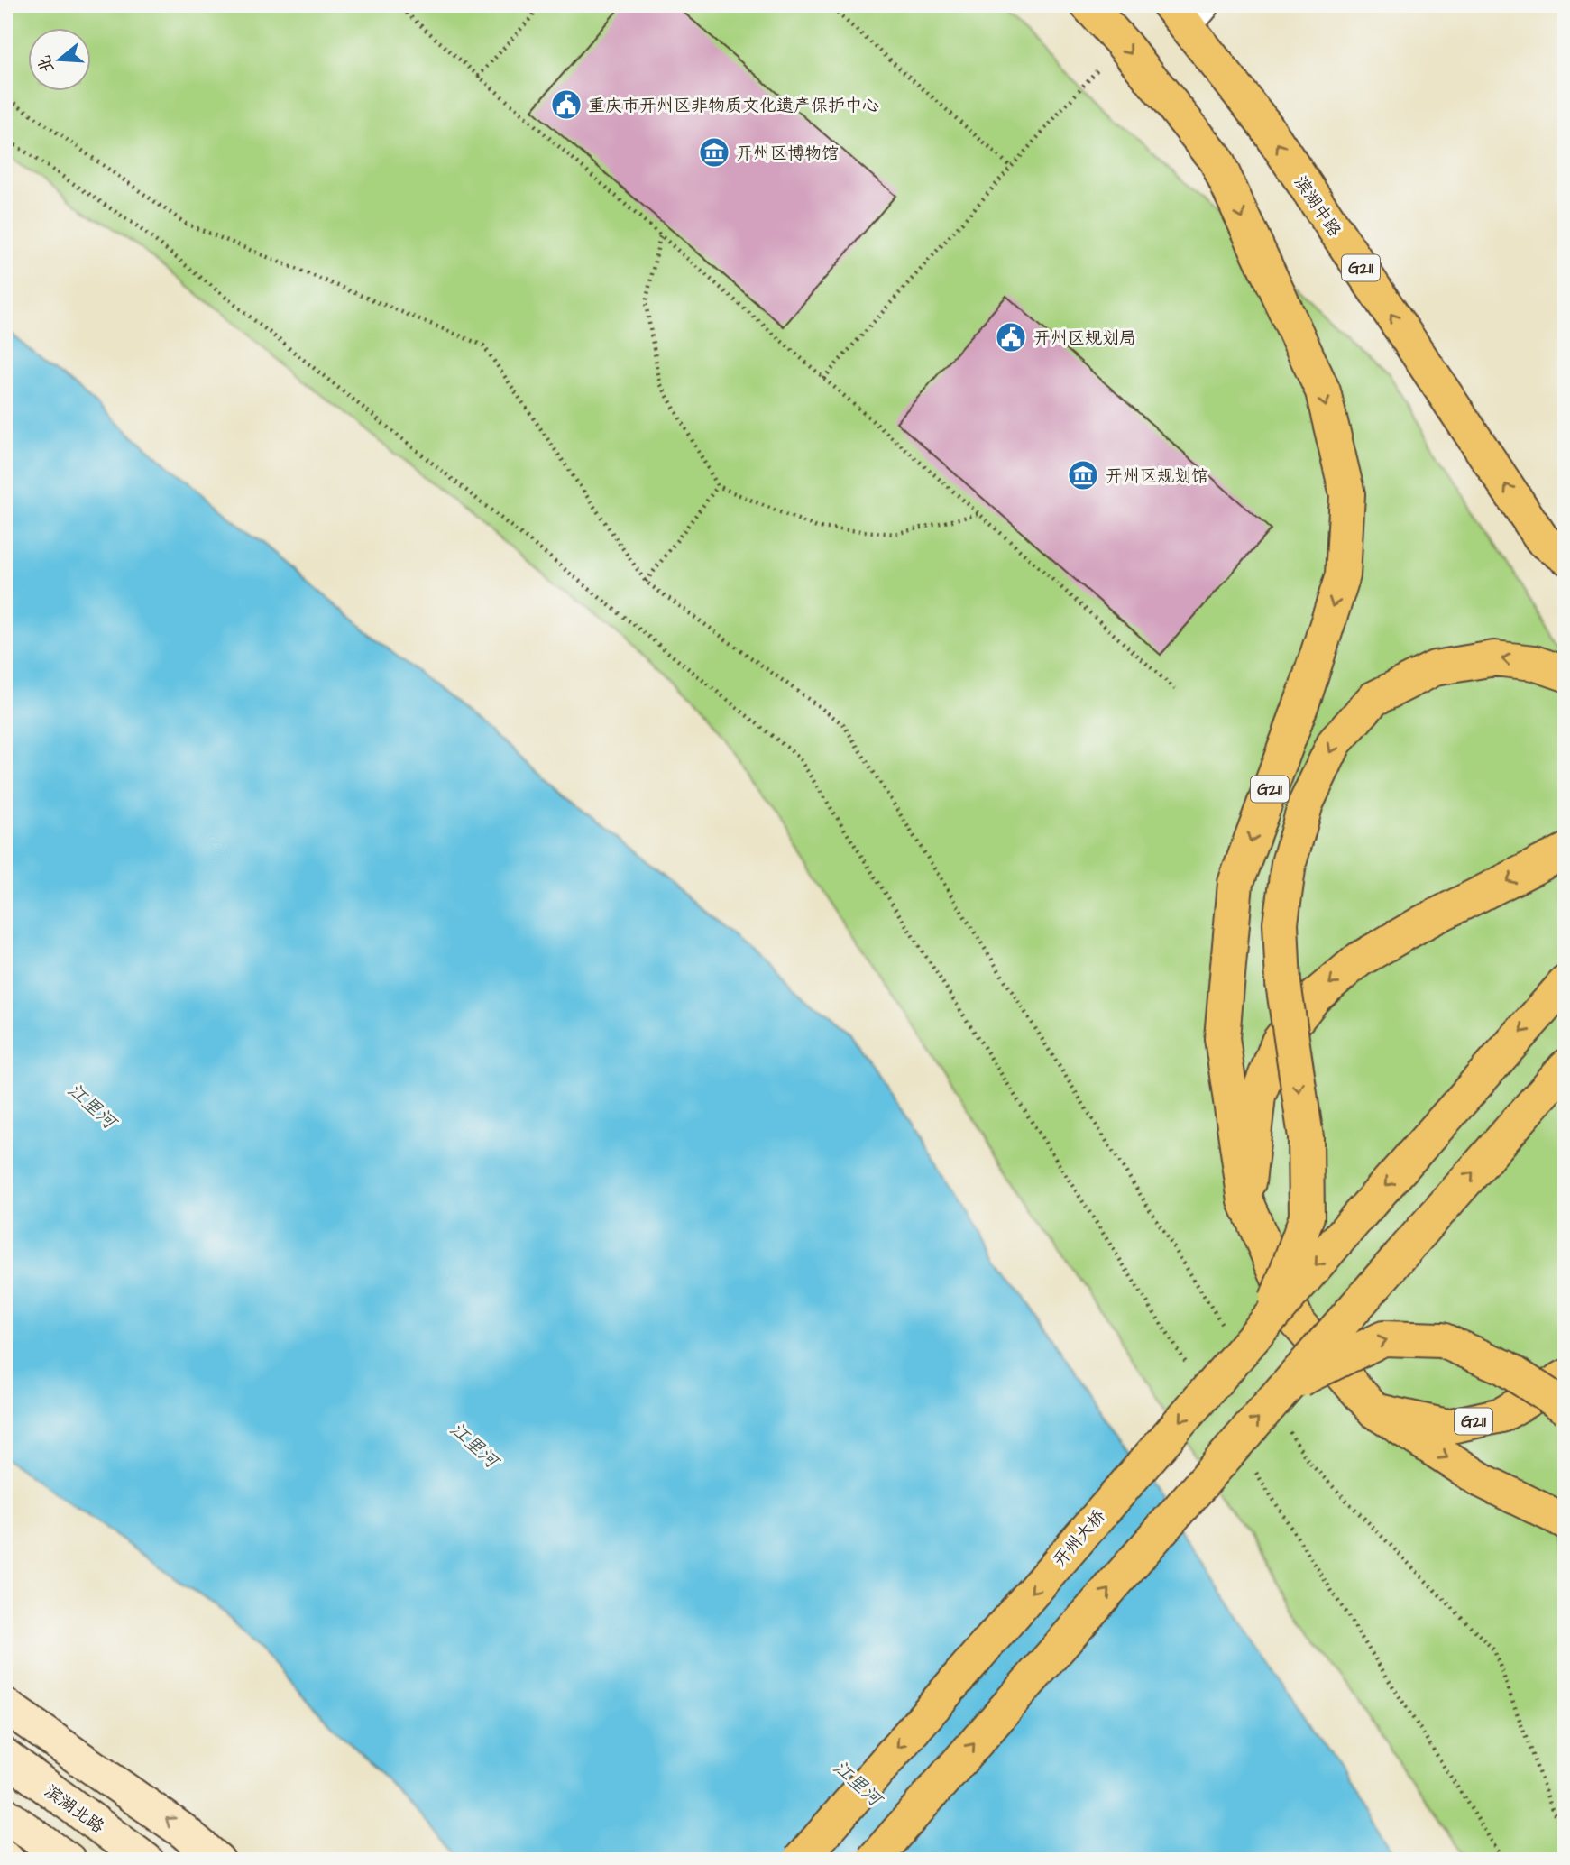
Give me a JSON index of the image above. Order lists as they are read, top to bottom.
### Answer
{
  "streets": {
    "main road": [
      "滨湖中路",
      "G211",
      "开州大桥",
      "滨湖北路"
    ]
  },
  "one_way": ["滨湖中路"],
  "water": ["江里河"],
  "places": {
    "public building": ["重庆市开州区非物质文化遗产保护中心", "开州区规划局"],
    "museum": ["开州区博物馆", "开州区规划馆"]
  },
  "north": "left"
}
